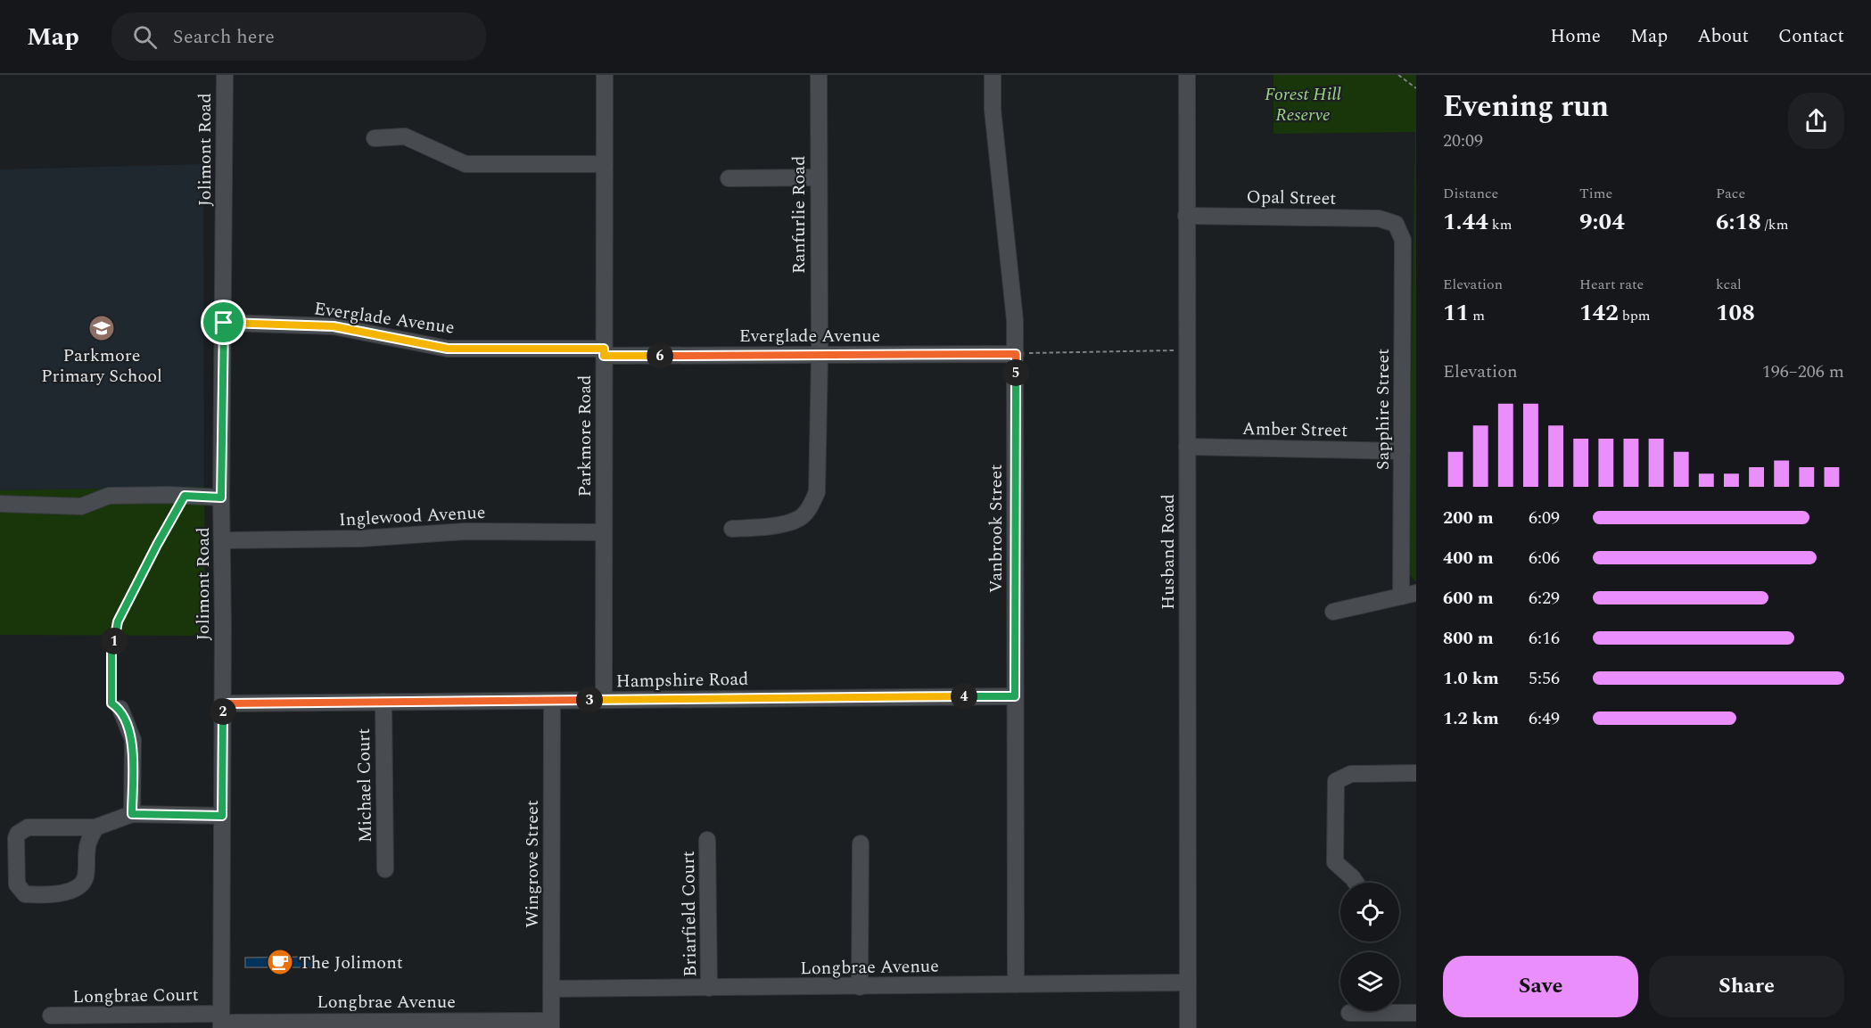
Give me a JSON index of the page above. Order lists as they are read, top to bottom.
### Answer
{
  "streets": {
    "street": [
      "Jolimont Road",
      "Opal Street",
      "Ranfurlie Road",
      "Everglade Avenue",
      "Sapphire Street",
      "Amber Street",
      "Parkmore Road",
      "Inglewood Avenue",
      "Vanbrook Street",
      "Husband Road",
      "Hampshire Road",
      "Michael Court",
      "Wingrove Street",
      "Briarfield Court",
      "Longbrae Avenue",
      "Longbrae Court"
    ]
  },
  "crossings": [
    ["Jolimont Road", "Everglade Avenue"],
    ["Jolimont Road", "Inglewood Avenue"],
    ["Jolimont Road", "Hampshire Road"],
    ["Jolimont Road", "Longbrae Avenue"],
    ["Jolimont Road", "Longbrae Court"],
    ["Opal Street", "Sapphire Street"],
    ["Opal Street", "Husband Road"],
    ["Ranfurlie Road", "Everglade Avenue"],
    ["Everglade Avenue", "Parkmore Road"],
    ["Everglade Avenue", "Vanbrook Street"],
    ["Sapphire Street", "Amber Street"],
    ["Amber Street", "Husband Road"],
    ["Parkmore Road", "Inglewood Avenue"],
    ["Parkmore Road", "Hampshire Road"],
    ["Vanbrook Street", "Hampshire Road"],
    ["Vanbrook Street", "Longbrae Avenue"],
    ["Husband Road", "Longbrae Avenue"],
    ["Hampshire Road", "Michael Court"],
    ["Hampshire Road", "Wingrove Street"],
    ["Wingrove Street", "Longbrae Avenue"],
    ["Briarfield Court", "Longbrae Avenue"],
    ["Longbrae Avenue", "Longbrae Court"]
  ],
  "parks": ["Forest Hill Reserve"],
  "places": {
    "school or university": ["Parkmore Primary School"],
    "cafe": ["The Jolimont"]
  },
  "page": {
    "header": "Map",
    "search": "Search here",
    "nav": [
      "Home",
      "Map",
      "About",
      "Contact"
    ],
    "heading": ["Evening run", "20:09"],
    "stats": [
      ["Distance", "1.44 km"],
      ["Time", "9:04"],
      ["Pace", "6:18 /km"],
      ["Elevation", "11 m"],
      ["Heart rate", "142 bpm"],
      ["kcal", "108"]
    ],
    "pins": [
      "6",
      "5",
      "1",
      "4",
      "3",
      "2"
    ],
    "chart": ["Elevation", "196–206 m"],
    "list": [
      {
        "name": "200 m",
        "note": "6:09"
      },
      {
        "name": "400 m",
        "note": "6:06"
      },
      {
        "name": "600 m",
        "note": "6:29"
      },
      {
        "name": "800 m",
        "note": "6:16"
      },
      {
        "name": "1.0 km",
        "note": "5:56"
      },
      {
        "name": "1.2 km",
        "note": "6:49"
      }
    ],
    "buttons": ["Save", "Share"]
  }
}
